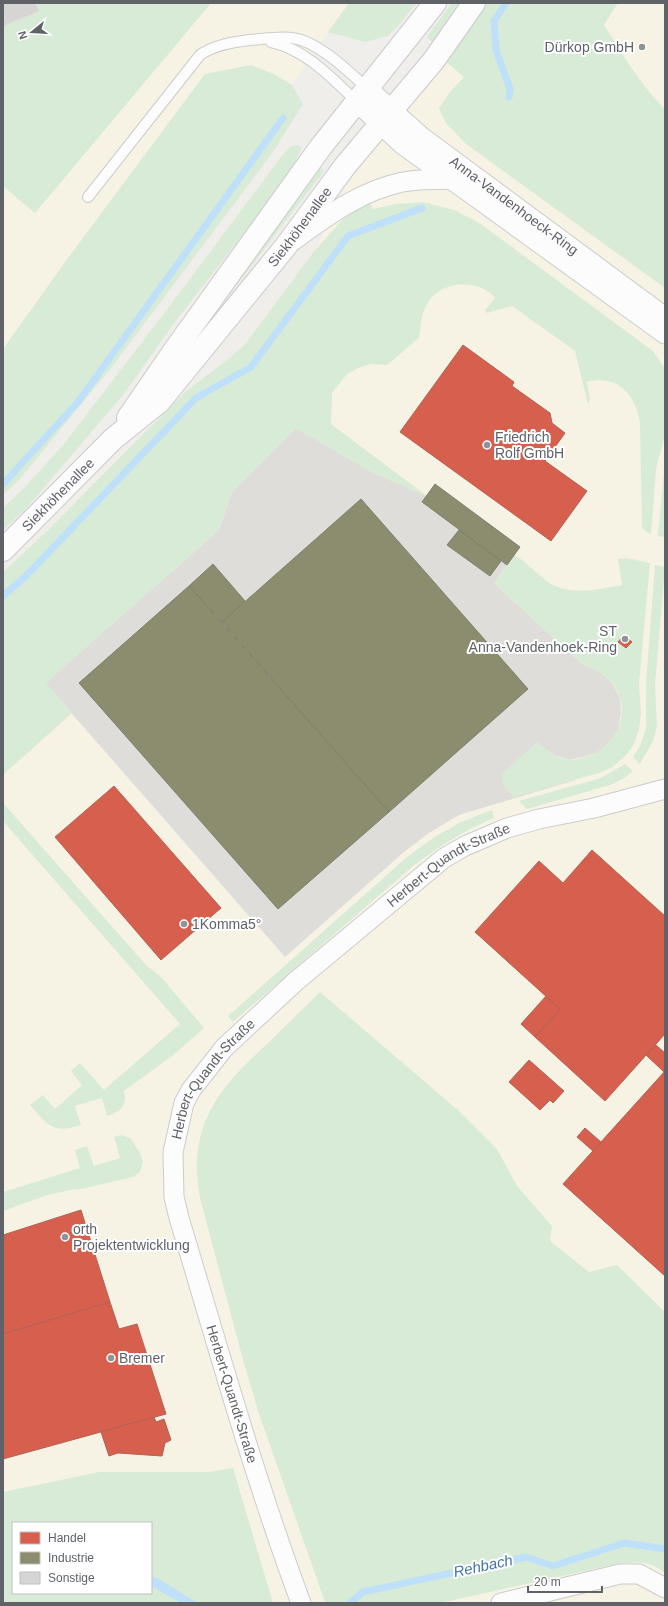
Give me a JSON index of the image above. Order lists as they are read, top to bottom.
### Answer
{
  "streets": {
    "main road": ["Siekhöhenallee"],
    "street": ["Anna-Vandenhoeck-Ring", "Herbert-Quandt-Straße"]
  },
  "crossings": [
    ["Anna-Vandenhoeck-Ring", "Siekhöhenallee"]
  ],
  "water": ["Rehbach"],
  "places": [
    "Dürkop GmbH",
    "Friedrich Rolf GmbH",
    "ST Anna-Vandenhoek-Ring",
    "1Komma5°",
    "orth Projektentwicklung",
    "Bremer"
  ],
  "legend": ["Handel", "Industrie", "Sonstige"],
  "scale_bar": "20 m",
  "north": "left"
}
